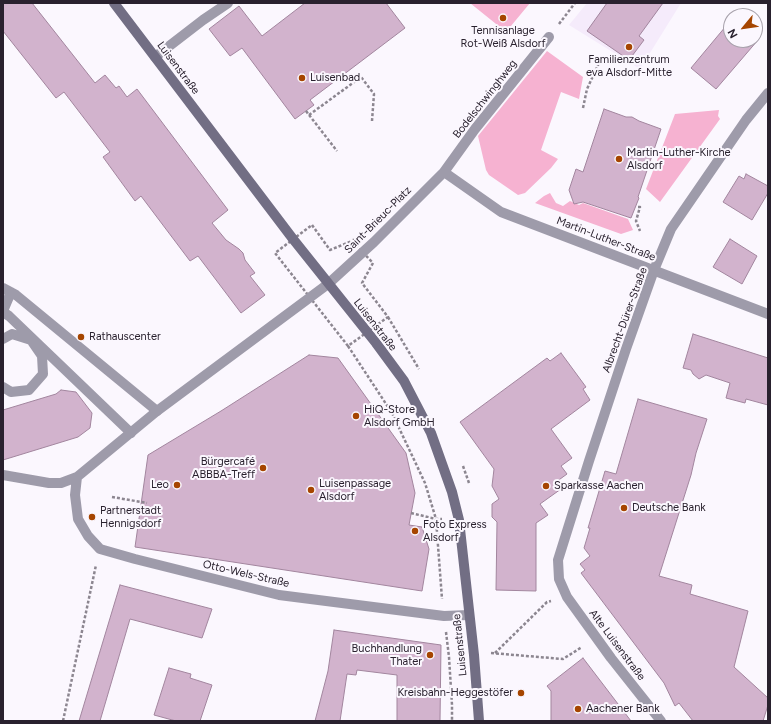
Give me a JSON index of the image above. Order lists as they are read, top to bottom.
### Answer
{
  "streets": {
    "main road": ["Luisenstraße"],
    "street": [
      "Bodelschwinghweg",
      "Saint-Brieuc-Platz",
      "Martin-Luther-Straße",
      "Albrecht-Dürer-Straße",
      "Otto-Wels-Straße",
      "Alte Luisenstraße"
    ]
  },
  "crossings": [
    ["Luisenstraße", "Saint-Brieuc-Platz"],
    ["Luisenstraße", "Otto-Wels-Straße"],
    ["Bodelschwinghweg", "Saint-Brieuc-Platz"],
    ["Bodelschwinghweg", "Martin-Luther-Straße"],
    ["Saint-Brieuc-Platz", "Martin-Luther-Straße"],
    ["Martin-Luther-Straße", "Albrecht-Dürer-Straße"],
    ["Albrecht-Dürer-Straße", "Alte Luisenstraße"]
  ],
  "places": [
    "Tennisanlage Rot-Weiß Alsdorf",
    "Familienzentrum eva Alsdorf-Mitte",
    "Luisenbad",
    "Martin-Luther-Kirche Alsdorf",
    "Rathauscenter",
    "HiQ-Store Alsdorf GmbH",
    "Bürgercafé ABBBA-Treff",
    "Leo",
    "Sparkasse Aachen",
    "Luisenpassage Alsdorf",
    "Deutsche Bank",
    "Partnerstadt Hennigsdorf",
    "Foto Express Alsdorf",
    "Buchhandlung Thater",
    "Kreisbahn-Heggestöfer",
    "Aachener Bank"
  ],
  "north": "bottom left"
}
